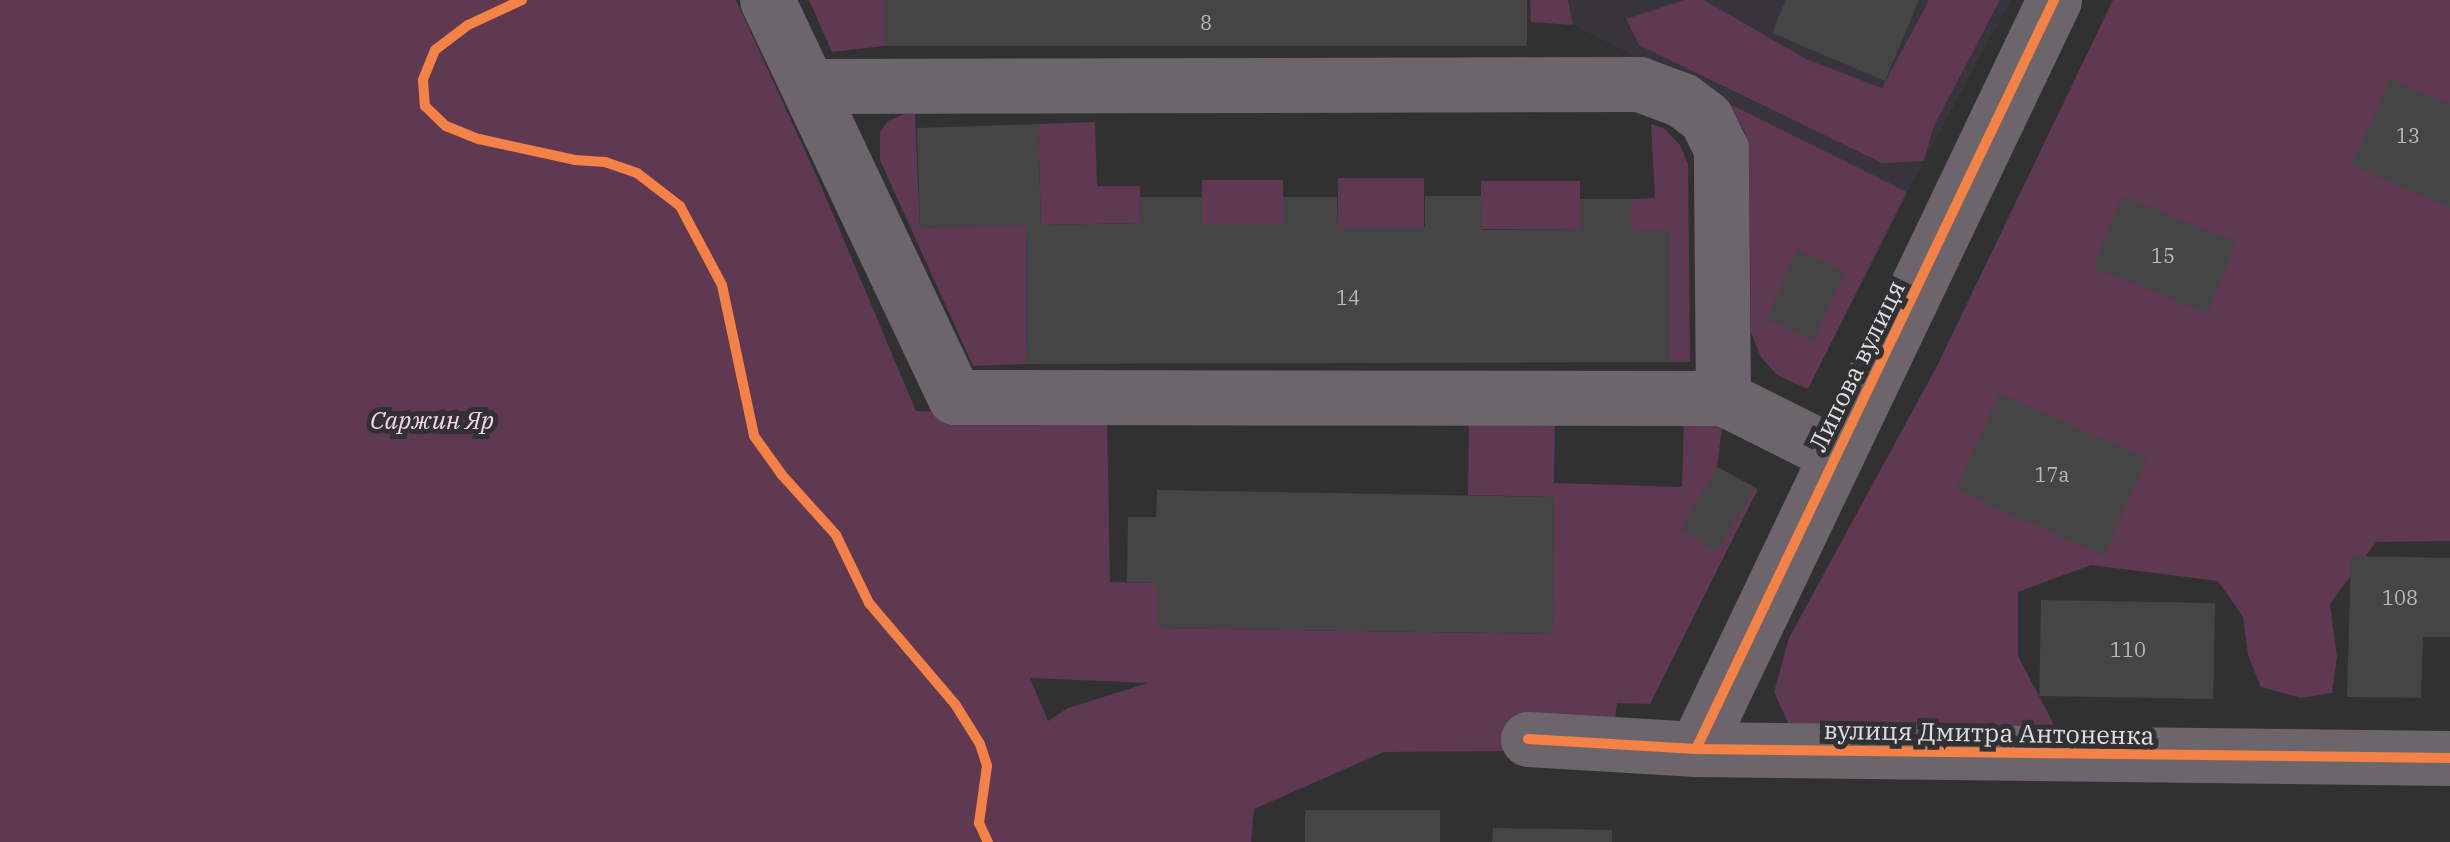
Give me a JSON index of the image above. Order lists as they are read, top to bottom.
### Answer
{
  "streets": {
    "street": ["Липова вулиця", "вулиця Дмитра Антоненка"]
  },
  "crossings": [
    ["Липова вулиця", "вулиця Дмитра Антоненка"]
  ],
  "parks": ["Саржин Яр"],
  "house_numbers": [
    "8",
    "13",
    "15",
    "14",
    "17а",
    "108",
    "110"
  ]
}
